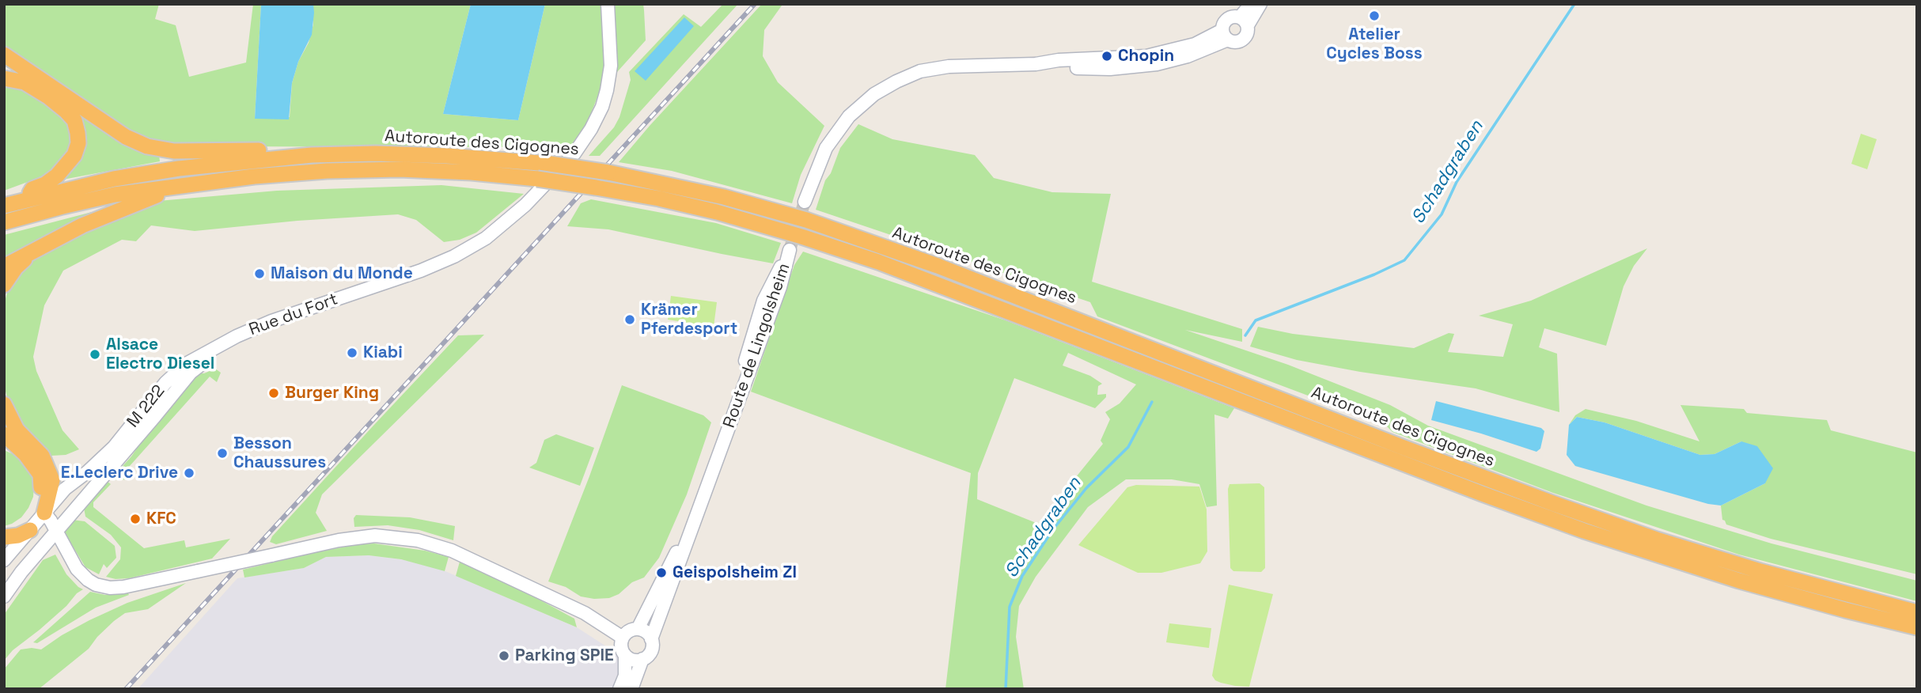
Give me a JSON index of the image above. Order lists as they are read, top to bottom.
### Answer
{
  "streets": {
    "highway": ["Autoroute des Cigognes"],
    "main road": ["Rue du Fort", "Route de Lingolsheim", "M 222"]
  },
  "crossings": [
    ["Rue du Fort", "M 222"]
  ],
  "water": ["Schadgraben"],
  "places": [
    "Atelier Cycles Boss",
    "Chopin",
    "Maison du Monde",
    "Krämer Pferdesport",
    "Kiabi",
    "Alsace Electro Diesel",
    "Burger King",
    "Besson Chaussures",
    "E.Leclerc Drive",
    "KFC",
    "Geispolsheim ZI",
    "Parking SPIE"
  ]
}
